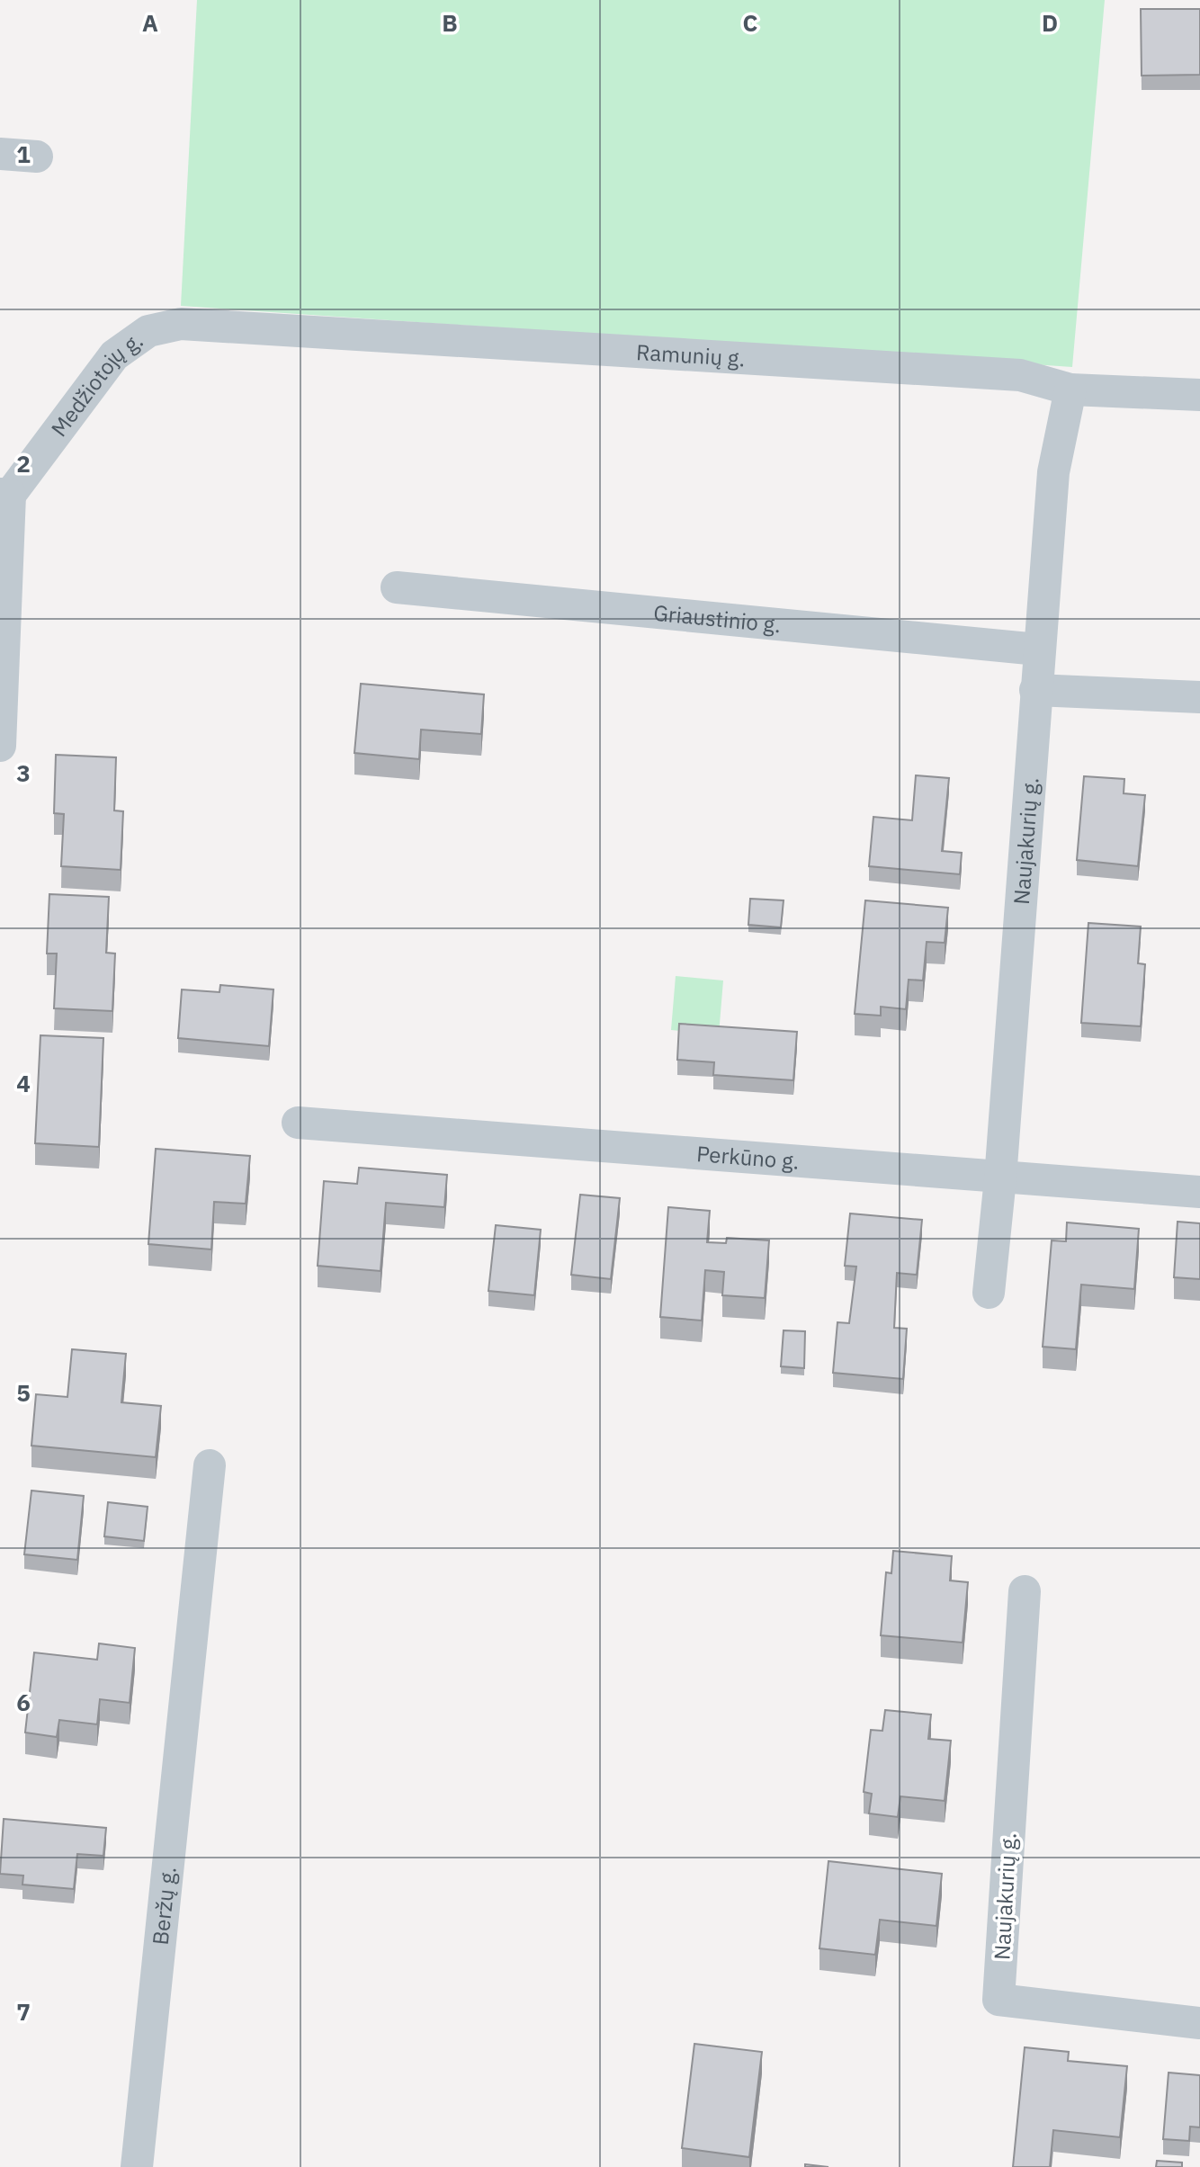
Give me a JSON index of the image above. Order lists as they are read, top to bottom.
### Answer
{
  "streets": {
    "street": [
      "Ramunių g.",
      "Medžiotojų g.",
      "Griaustinio g.",
      "Naujakurių g.",
      "Perkūno g.",
      "Beržų g."
    ]
  },
  "crossings": [
    ["Ramunių g.", "Medžiotojų g."],
    ["Ramunių g.", "Naujakurių g."],
    ["Griaustinio g.", "Naujakurių g."],
    ["Naujakurių g.", "Perkūno g."]
  ],
  "grid": {
    "columns": [
      "A",
      "B",
      "C",
      "D"
    ],
    "rows": [
      "1",
      "2",
      "3",
      "4",
      "5",
      "6",
      "7"
    ]
  }
}
